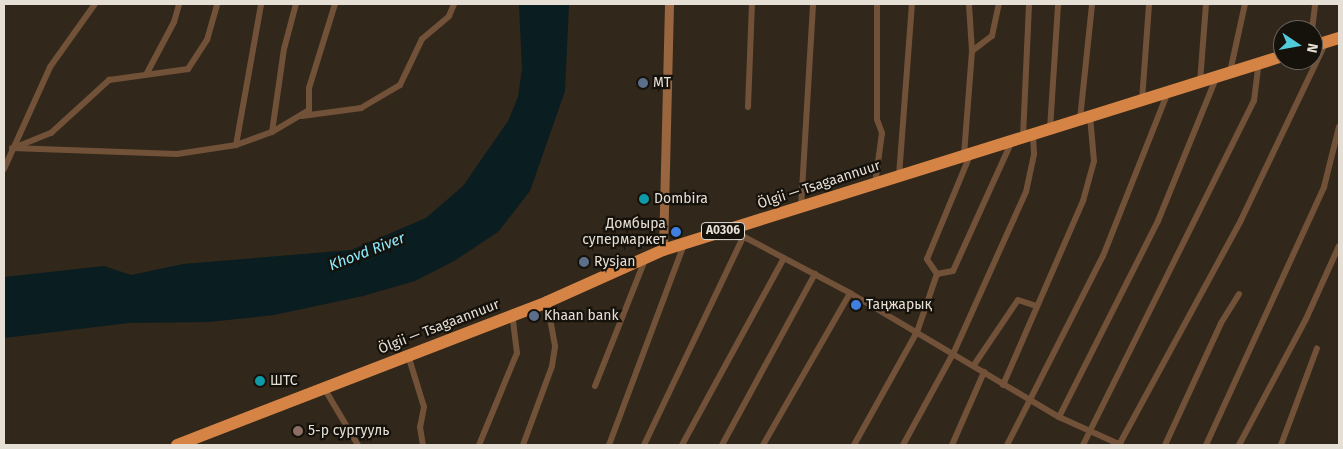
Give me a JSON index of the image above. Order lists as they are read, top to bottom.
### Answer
{
  "streets": {
    "highway": ["Ölgii — Tsagaannuur", "A0306"]
  },
  "water": ["Khovd River"],
  "places": [
    "MT",
    "Dombira",
    "Домбыра супермаркет",
    "Rysjan",
    "Таңжарық",
    "Khaan bank",
    "ШТС",
    "5-р сургууль"
  ],
  "north": "right"
}
